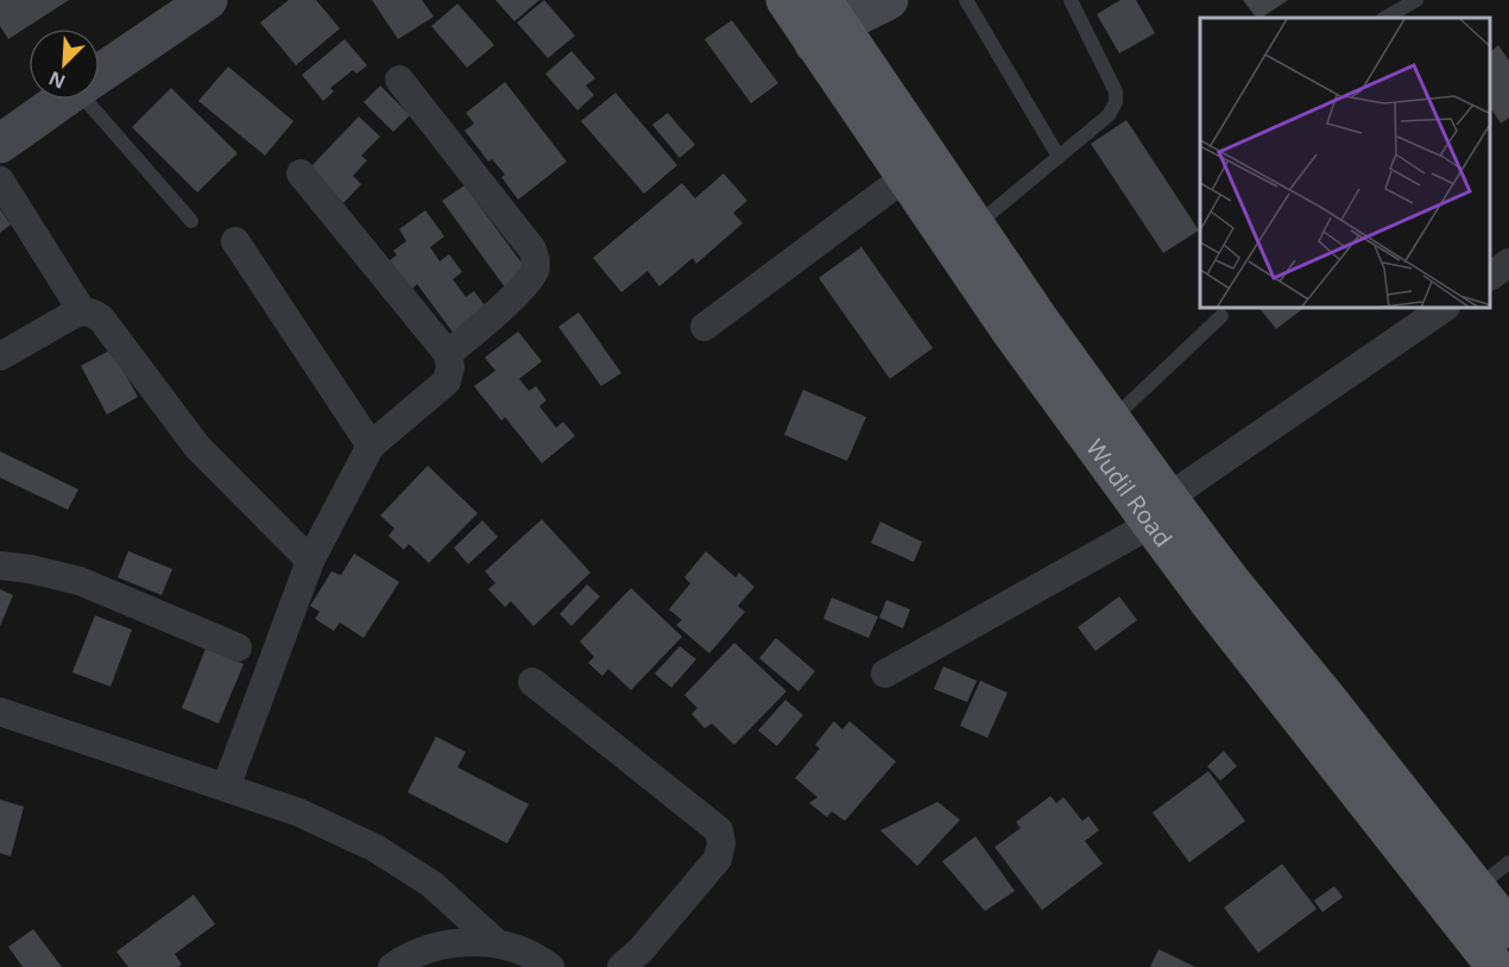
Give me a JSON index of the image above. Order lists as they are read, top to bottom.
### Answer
{
  "streets": {
    "main road": ["Wudil Road"]
  },
  "north": "bottom left"
}
